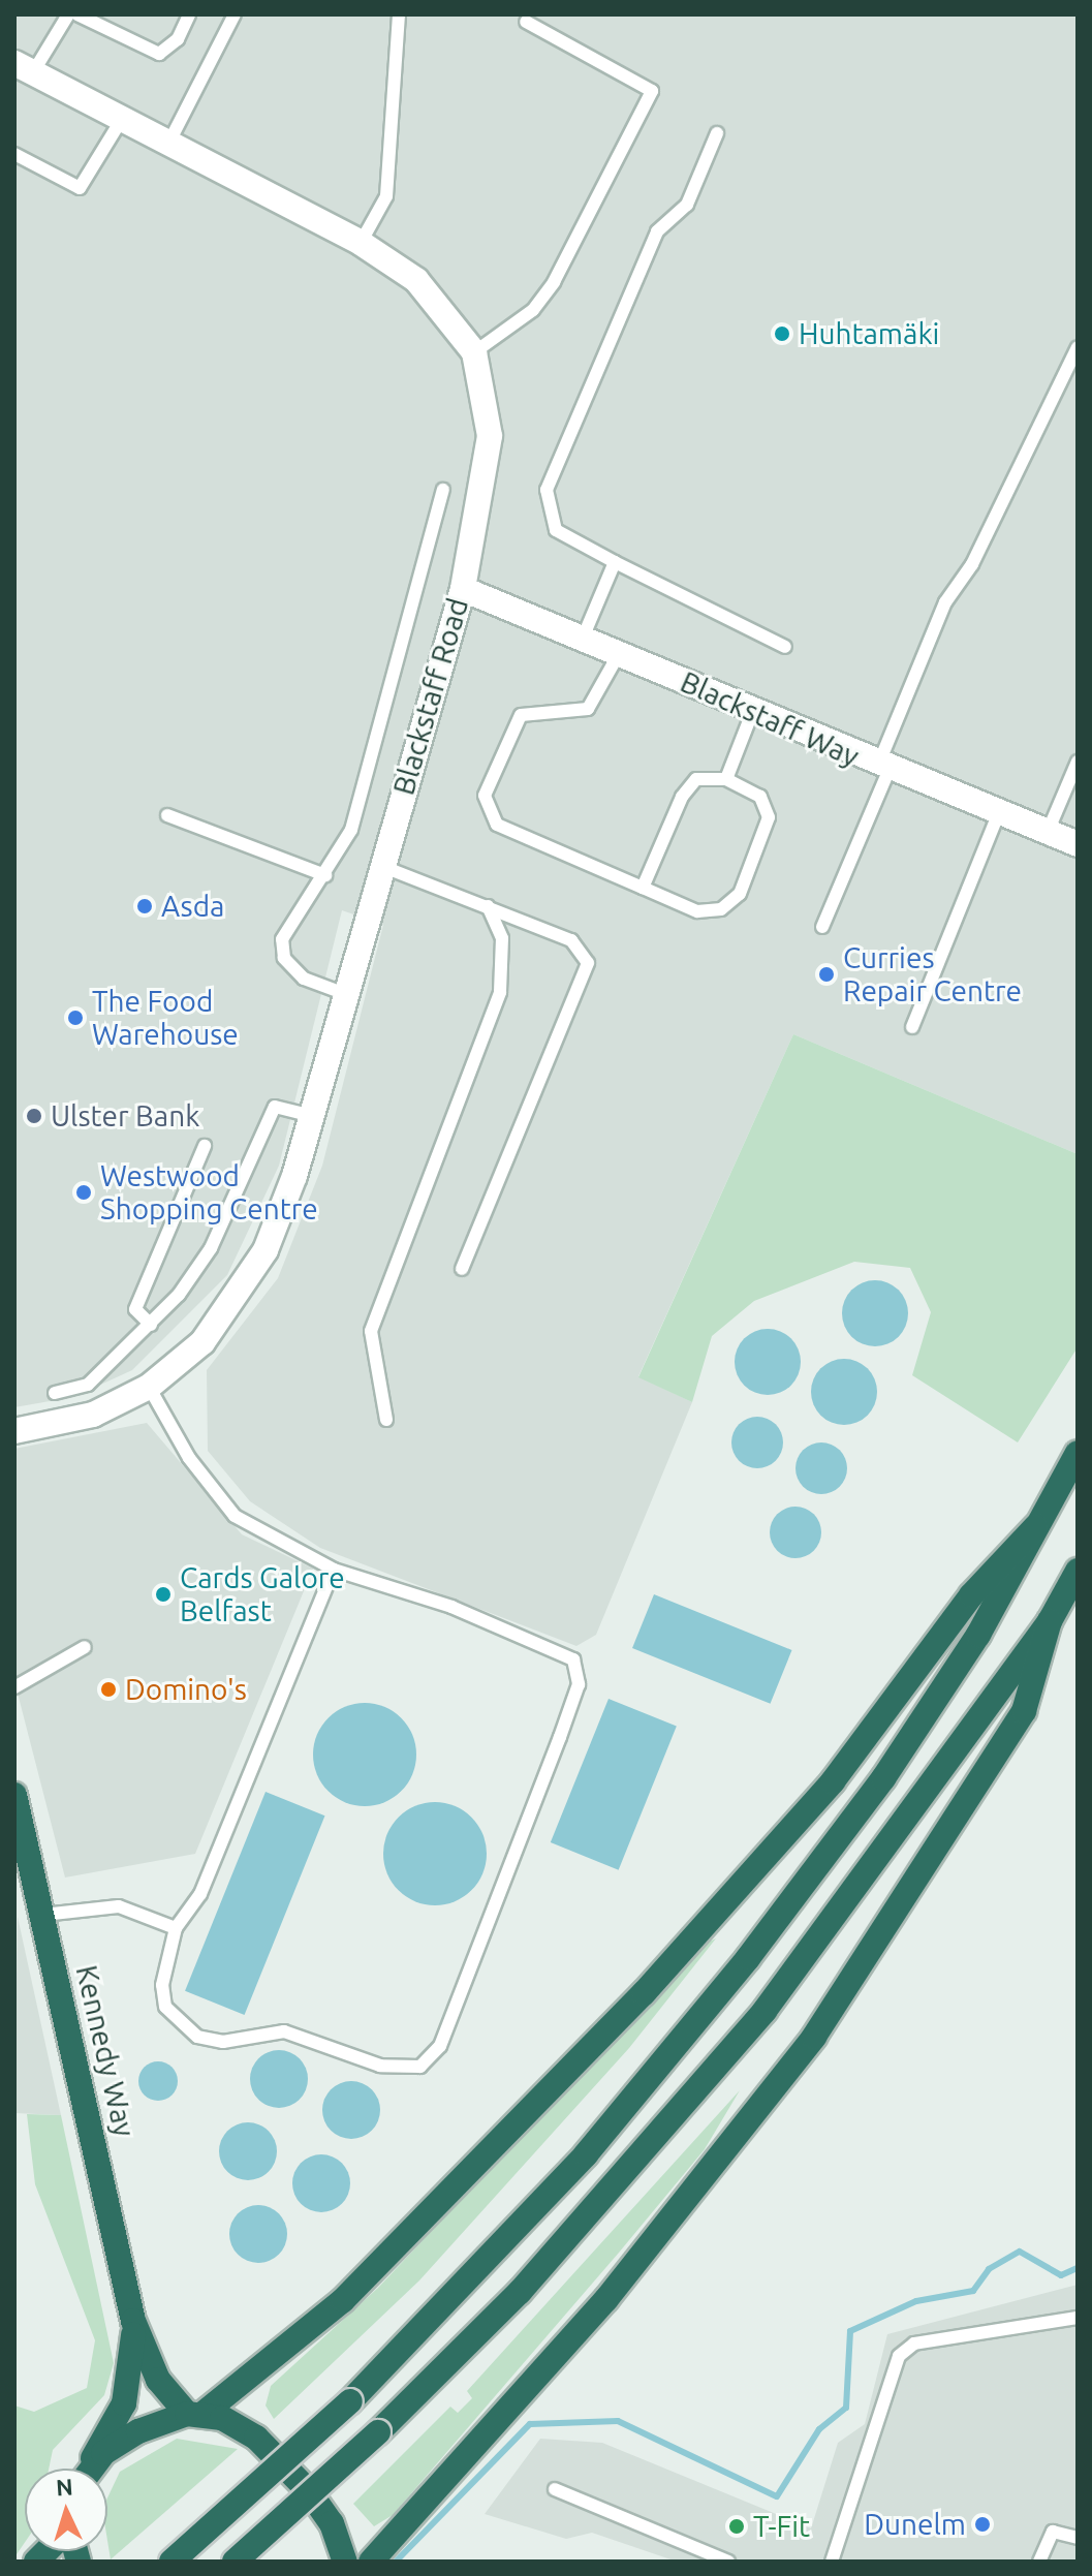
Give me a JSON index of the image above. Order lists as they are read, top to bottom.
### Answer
{
  "streets": {
    "highway": ["Kennedy Way"],
    "street": ["Blackstaff Road", "Blackstaff Way"]
  },
  "crossings": [
    ["Blackstaff Road", "Blackstaff Way"]
  ],
  "places": [
    "Huhtamäki",
    "Asda",
    "Curries Repair Centre",
    "The Food Warehouse",
    "Ulster Bank",
    "Westwood Shopping Centre",
    "Cards Galore Belfast",
    "Domino's",
    "Dunelm",
    "T-Fit"
  ],
  "north": "top"
}
